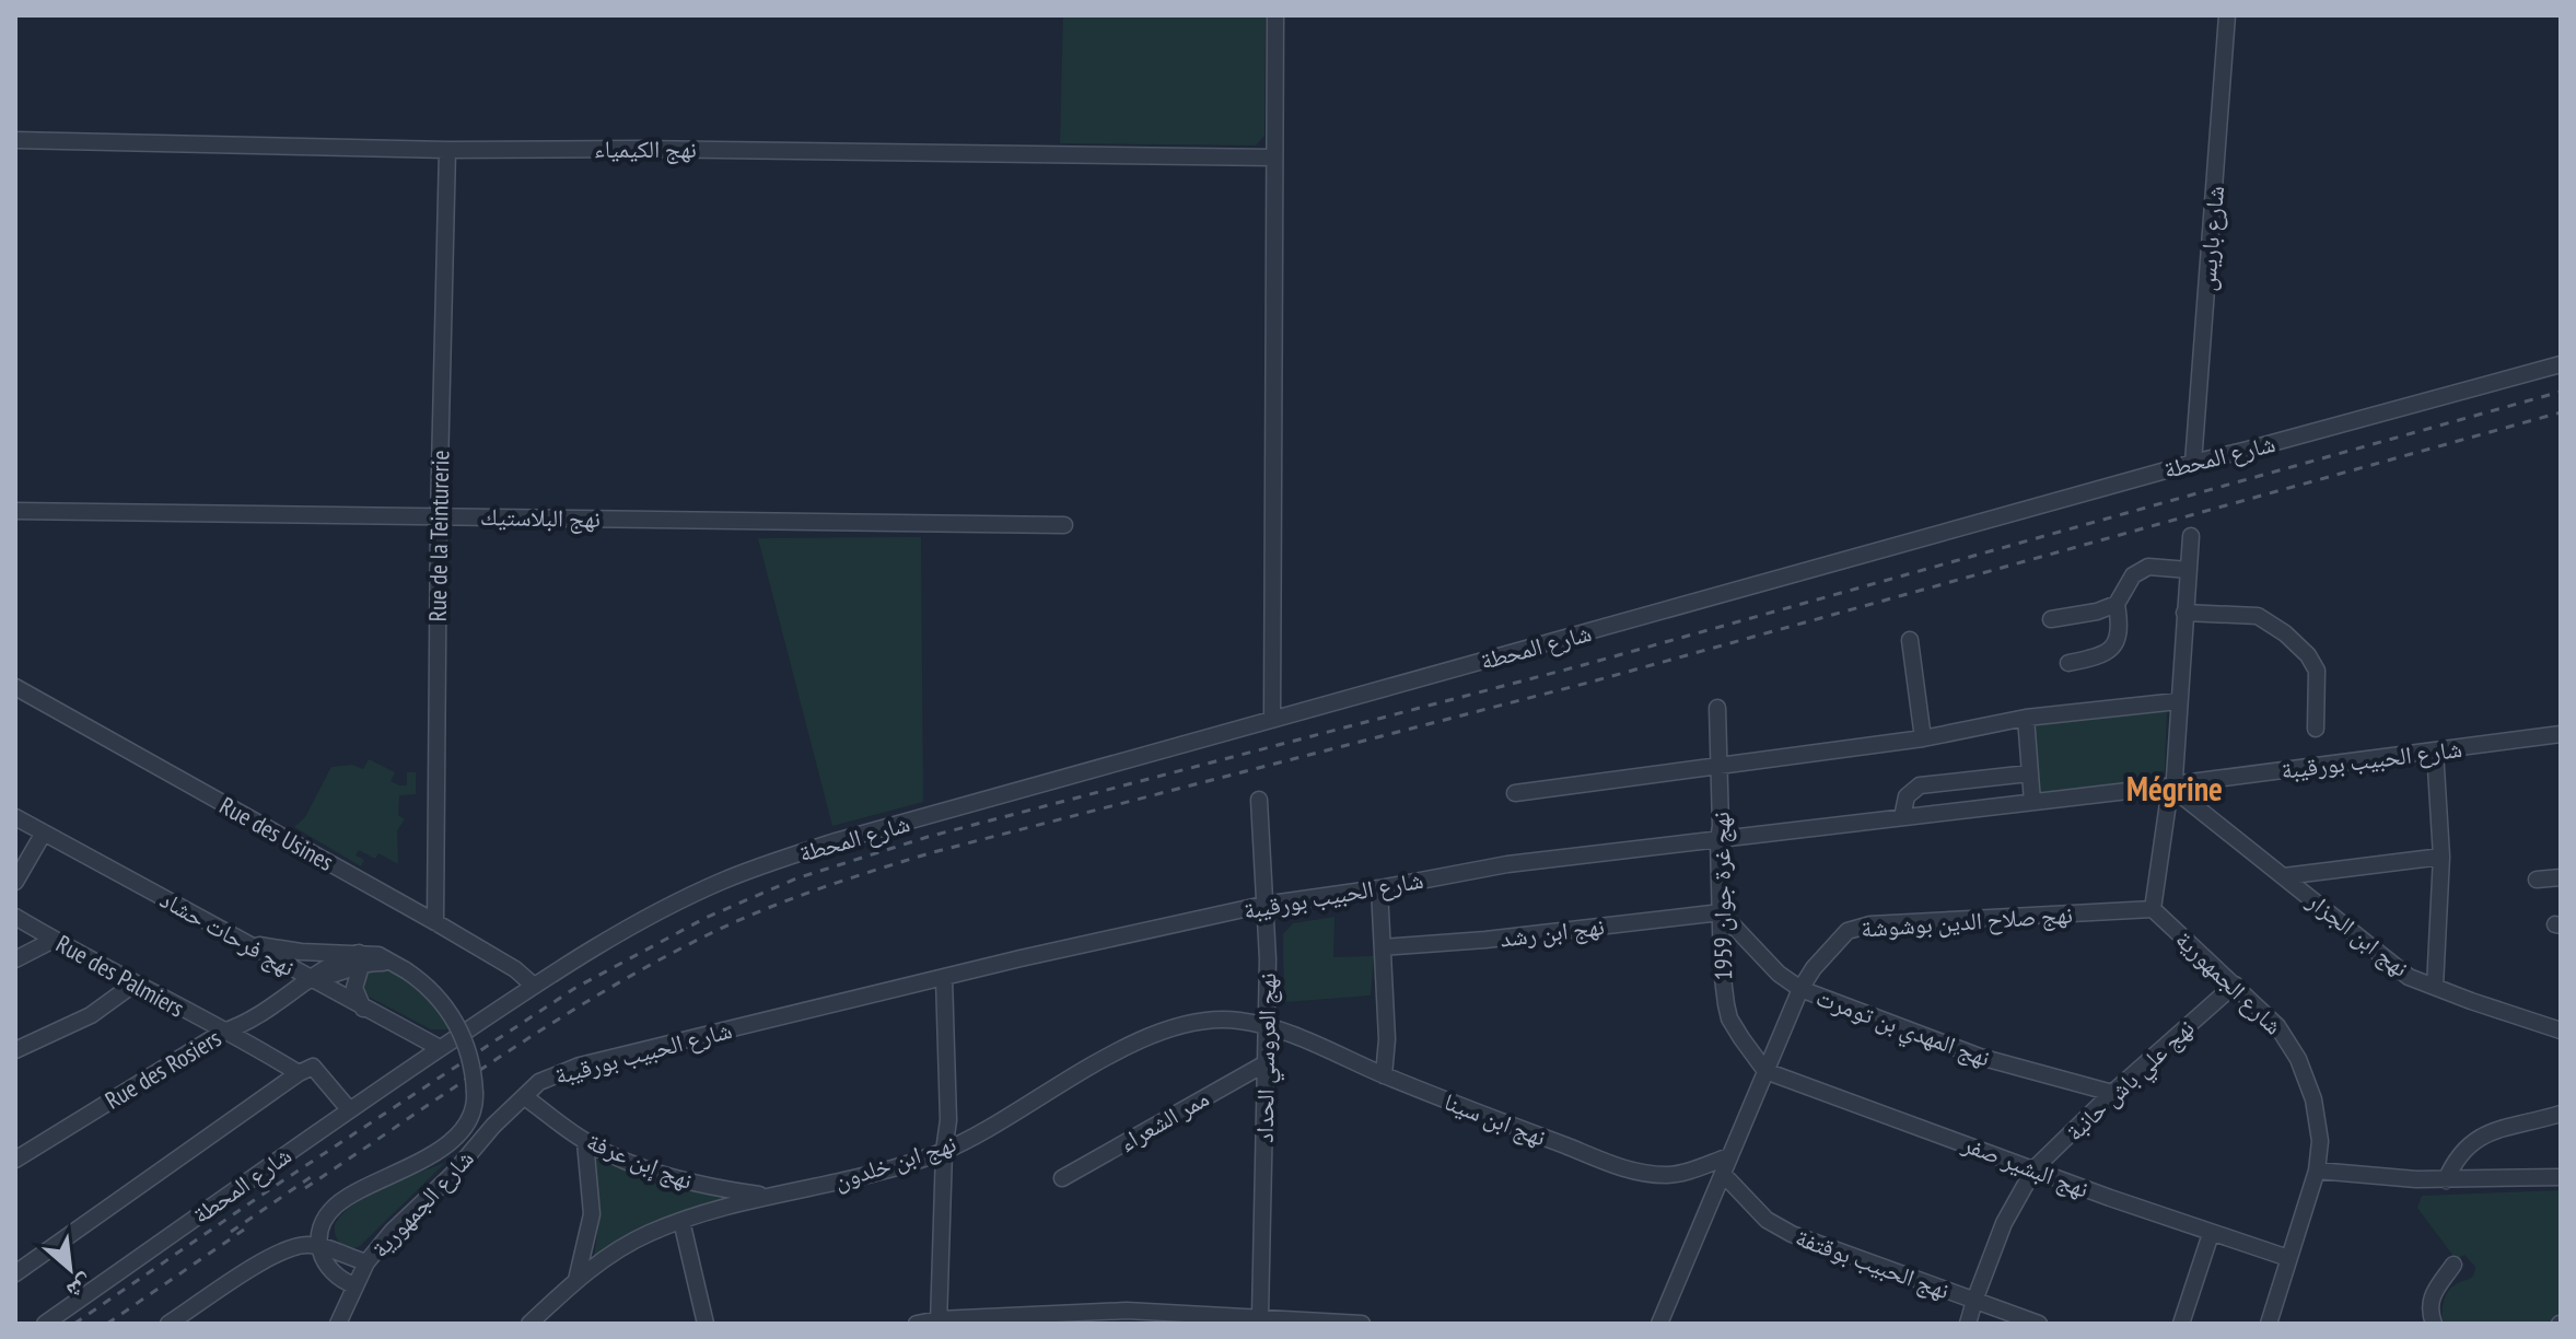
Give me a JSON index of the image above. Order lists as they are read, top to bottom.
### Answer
{
  "streets": {
    "street": [
      "نهج الكيمياء",
      "شارع باريس",
      "شارع المحطة",
      "نهج البلاستيك",
      "Rue de la Teinturerie",
      "شارع الحبيب بورقيبة",
      "Rue des Usines",
      "نهج غرة جوان 1959",
      "نهج صلاح الدين بوشوشة",
      "نهج ابن رشد",
      "نهج فرحات حشاد",
      "نهج ابن الجزار",
      "Rue des Palmiers",
      "شارع الجمهورية",
      "نهج المهدي بن تومرت",
      "نهج العروسي الحداد",
      "Rue des Rosiers",
      "نهج علي باش حانبة",
      "نهج ابن سينا",
      "ممر الشعراء",
      "نهج إبن عرفة",
      "نهج ابن خلدون",
      "نهج البشير صفر",
      "نهج الحبيب بوقتفة"
    ]
  },
  "crossings": [
    ["نهج الكيمياء", "Rue de la Teinturerie"],
    ["شارع باريس", "شارع المحطة"],
    ["شارع المحطة", "Rue des Usines"],
    ["شارع المحطة", "نهج فرحات حشاد"],
    ["نهج البلاستيك", "Rue de la Teinturerie"],
    ["Rue de la Teinturerie", "Rue des Usines"],
    ["شارع الحبيب بورقيبة", "نهج غرة جوان 1959"],
    ["شارع الحبيب بورقيبة", "نهج ابن الجزار"],
    ["شارع الحبيب بورقيبة", "شارع الجمهورية"],
    ["شارع الحبيب بورقيبة", "نهج العروسي الحداد"],
    ["شارع الحبيب بورقيبة", "نهج إبن عرفة"],
    ["نهج غرة جوان 1959", "نهج صلاح الدين بوشوشة"],
    ["نهج غرة جوان 1959", "نهج ابن رشد"],
    ["نهج غرة جوان 1959", "نهج المهدي بن تومرت"],
    ["نهج غرة جوان 1959", "نهج البشير صفر"],
    ["نهج صلاح الدين بوشوشة", "شارع الجمهورية"],
    ["نهج صلاح الدين بوشوشة", "نهج المهدي بن تومرت"],
    ["نهج صلاح الدين بوشوشة", "نهج ابن سينا"],
    ["نهج صلاح الدين بوشوشة", "نهج البشير صفر"],
    ["نهج صلاح الدين بوشوشة", "نهج الحبيب بوقتفة"],
    ["نهج ابن رشد", "نهج المهدي بن تومرت"],
    ["نهج فرحات حشاد", "Rue des Rosiers"],
    ["Rue des Palmiers", "Rue des Rosiers"],
    ["شارع الجمهورية", "نهج علي باش حانبة"],
    ["شارع الجمهورية", "نهج إبن عرفة"],
    ["شارع الجمهورية", "نهج البشير صفر"],
    ["نهج المهدي بن تومرت", "نهج علي باش حانبة"],
    ["نهج العروسي الحداد", "نهج ابن سينا"],
    ["نهج العروسي الحداد", "ممر الشعراء"],
    ["نهج العروسي الحداد", "نهج ابن خلدون"],
    ["نهج علي باش حانبة", "نهج البشير صفر"],
    ["نهج علي باش حانبة", "نهج الحبيب بوقتفة"],
    ["نهج ابن سينا", "نهج ابن خلدون"],
    ["نهج إبن عرفة", "نهج ابن خلدون"]
  ],
  "districts": ["Mégrine"],
  "north": "bottom right"
}
